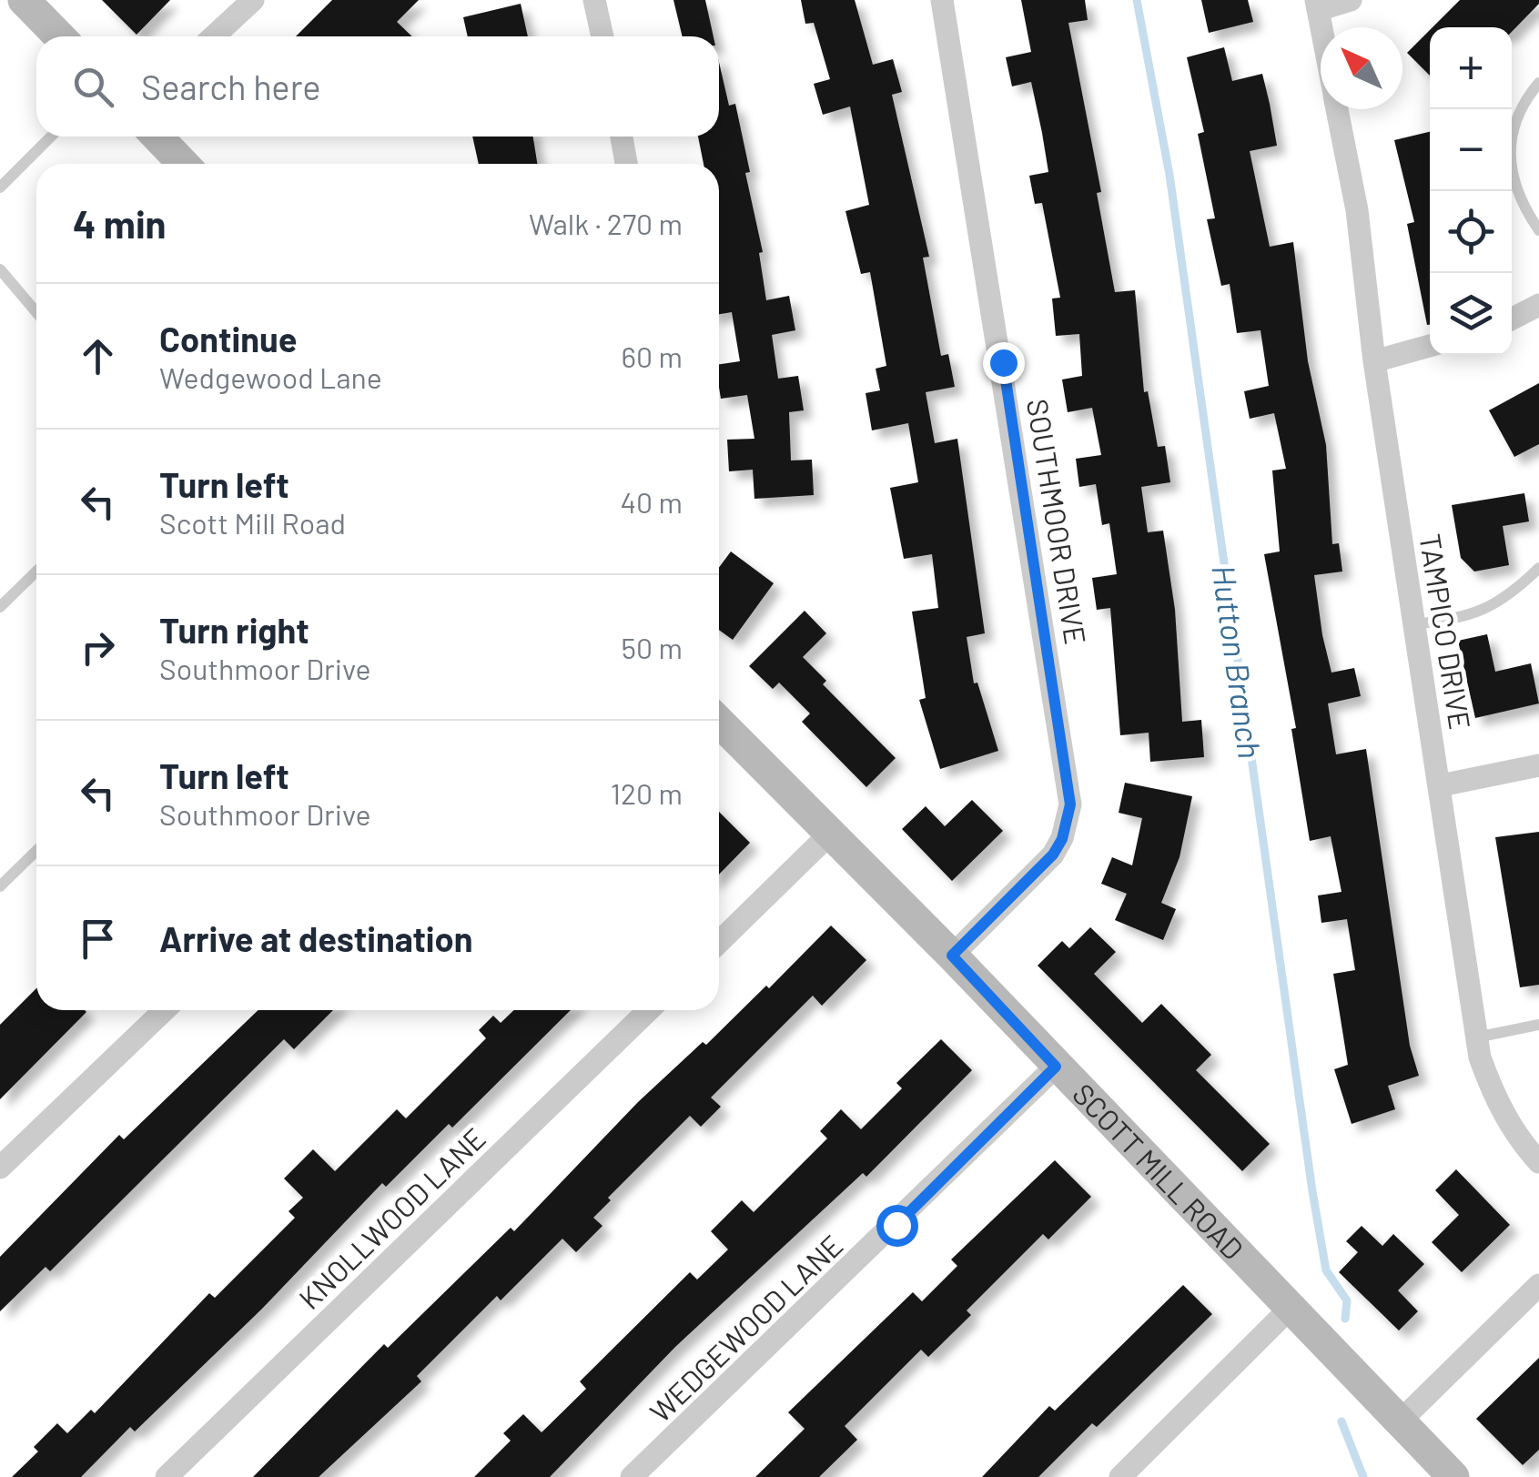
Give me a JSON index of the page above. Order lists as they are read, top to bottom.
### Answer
{
  "streets": {
    "street": [
      "SOUTHMOOR DRIVE",
      "TAMPICO DRIVE",
      "SCOTT MILL ROAD",
      "KNOLLWOOD LANE",
      "WEDGEWOOD LANE"
    ]
  },
  "crossings": [
    ["SOUTHMOOR DRIVE", "SCOTT MILL ROAD"],
    ["SCOTT MILL ROAD", "WEDGEWOOD LANE"]
  ],
  "water": ["Hutton Branch"],
  "north": "top left",
  "page": {
    "map_buttons": ["+", "−"],
    "search": "Search here",
    "heading": ["4 min", "Walk · 270 m"],
    "list": [
      ["Continue", "Wedgewood Lane", "60 m"],
      ["Turn left", "Scott Mill Road", "40 m"],
      ["Turn right", "Southmoor Drive", "50 m"],
      ["Turn left", "Southmoor Drive", "120 m"],
      "Arrive at destination"
    ]
  }
}
